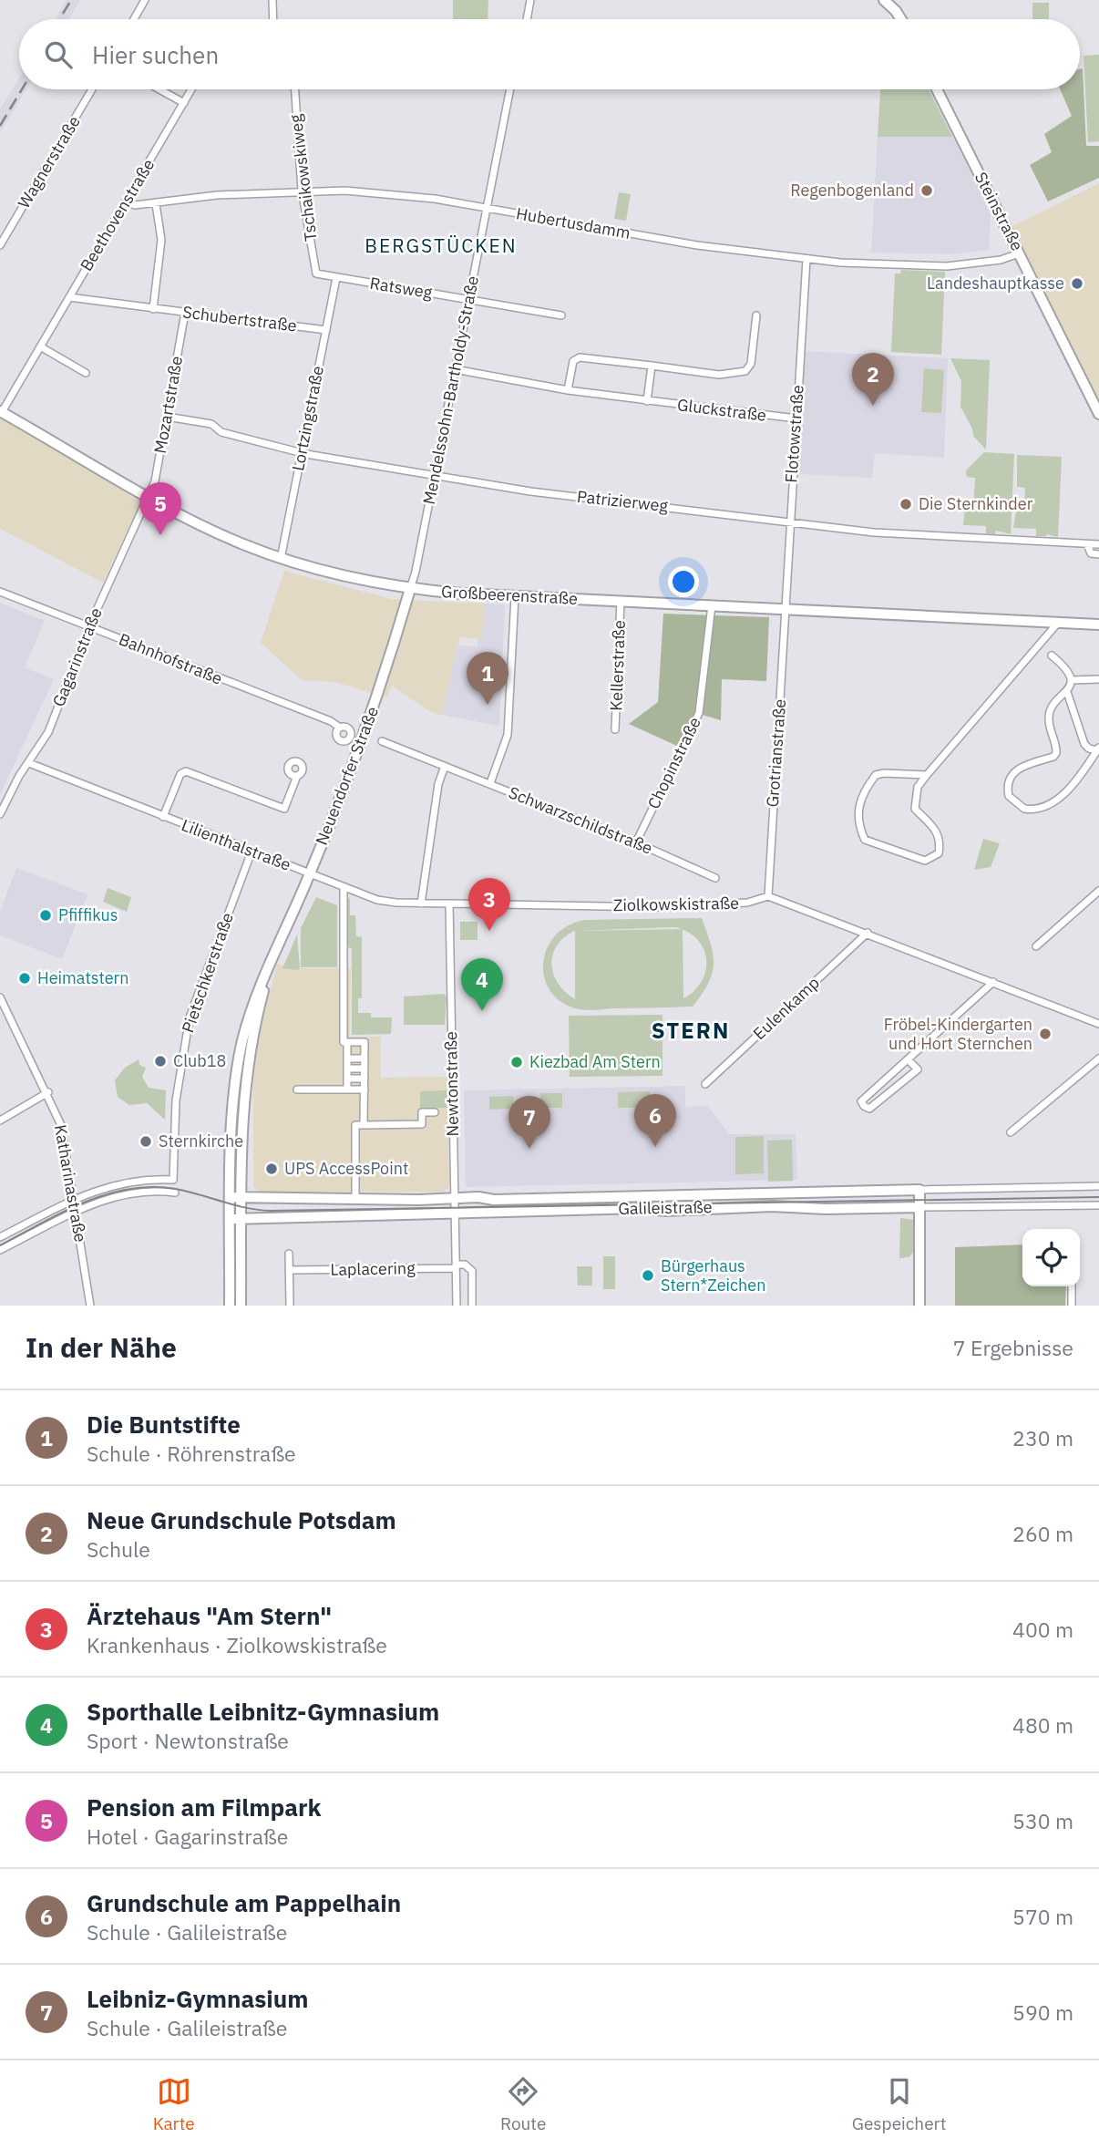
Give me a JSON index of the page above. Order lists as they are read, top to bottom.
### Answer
{
  "streets": {
    "street": [
      "Wagnerstraße",
      "Tschaikowskiweg",
      "Steinstraße",
      "Beethovenstraße",
      "Hubertusdamm",
      "Ratsweg",
      "Schubertstraße",
      "Mendelssohn-Bartholdy-Straße",
      "Mozartstraße",
      "Gluckstraße",
      "Lortzingstraße",
      "Flotowstraße",
      "Patrizierweg",
      "Großbeerenstraße",
      "Gagarinstraße",
      "Bahnhofstraße",
      "Kellerstraße",
      "Grotrianstraße",
      "Chopinstraße",
      "Neuendorfer Straße",
      "Schwarzschildstraße",
      "Lilienthalstraße",
      "Ziolkowskistraße",
      "Pietschkerstraße",
      "Eulenkamp",
      "Newtonstraße",
      "Katharinastraße",
      "Galileistraße",
      "Laplacering"
    ]
  },
  "crossings": [
    ["Tschaikowskiweg", "Hubertusdamm"],
    ["Tschaikowskiweg", "Ratsweg"],
    ["Steinstraße", "Hubertusdamm"],
    ["Beethovenstraße", "Hubertusdamm"],
    ["Beethovenstraße", "Schubertstraße"],
    ["Beethovenstraße", "Großbeerenstraße"],
    ["Hubertusdamm", "Mendelssohn-Bartholdy-Straße"],
    ["Hubertusdamm", "Flotowstraße"],
    ["Ratsweg", "Mendelssohn-Bartholdy-Straße"],
    ["Ratsweg", "Lortzingstraße"],
    ["Schubertstraße", "Mozartstraße"],
    ["Schubertstraße", "Lortzingstraße"],
    ["Mendelssohn-Bartholdy-Straße", "Gluckstraße"],
    ["Mendelssohn-Bartholdy-Straße", "Patrizierweg"],
    ["Mendelssohn-Bartholdy-Straße", "Großbeerenstraße"],
    ["Mendelssohn-Bartholdy-Straße", "Neuendorfer Straße"],
    ["Mozartstraße", "Patrizierweg"],
    ["Mozartstraße", "Großbeerenstraße"],
    ["Mozartstraße", "Gagarinstraße"],
    ["Gluckstraße", "Flotowstraße"],
    ["Lortzingstraße", "Patrizierweg"],
    ["Lortzingstraße", "Großbeerenstraße"],
    ["Flotowstraße", "Patrizierweg"],
    ["Flotowstraße", "Großbeerenstraße"],
    ["Flotowstraße", "Grotrianstraße"],
    ["Großbeerenstraße", "Gagarinstraße"],
    ["Großbeerenstraße", "Kellerstraße"],
    ["Großbeerenstraße", "Grotrianstraße"],
    ["Großbeerenstraße", "Chopinstraße"],
    ["Großbeerenstraße", "Neuendorfer Straße"],
    ["Gagarinstraße", "Bahnhofstraße"],
    ["Gagarinstraße", "Lilienthalstraße"],
    ["Grotrianstraße", "Ziolkowskistraße"],
    ["Chopinstraße", "Schwarzschildstraße"],
    ["Neuendorfer Straße", "Lilienthalstraße"],
    ["Neuendorfer Straße", "Ziolkowskistraße"],
    ["Neuendorfer Straße", "Galileistraße"],
    ["Lilienthalstraße", "Ziolkowskistraße"],
    ["Lilienthalstraße", "Pietschkerstraße"],
    ["Ziolkowskistraße", "Newtonstraße"],
    ["Pietschkerstraße", "Katharinastraße"],
    ["Newtonstraße", "Galileistraße"],
    ["Newtonstraße", "Laplacering"]
  ],
  "districts": ["BERGSTÜCKEN", "STERN"],
  "places": [
    "Regenbogenland",
    "Landeshauptkasse",
    "Die Sternkinder",
    "Pfiffikus",
    "Heimatstern",
    "Fröbel-Kindergarten und Hort Sternchen",
    "Club18",
    "Kiezbad Am Stern",
    "Sternkirche",
    "UPS AccessPoint",
    "Bürgerhaus Stern*Zeichen"
  ],
  "page": {
    "search": "Hier suchen",
    "pins": [
      "2",
      "5",
      "1",
      "3",
      "4",
      "6",
      "7"
    ],
    "heading": ["In der Nähe", "7 Ergebnisse"],
    "list": [
      {
        "mark": "1",
        "name": "Die Buntstifte",
        "note": "Schule · Röhrenstraße",
        "value": "230 m"
      },
      {
        "mark": "2",
        "name": "Neue Grundschule Potsdam",
        "note": "Schule",
        "value": "260 m"
      },
      {
        "mark": "3",
        "name": "Ärztehaus \"Am Stern\"",
        "note": "Krankenhaus · Ziolkowskistraße",
        "value": "400 m"
      },
      {
        "mark": "4",
        "name": "Sporthalle Leibnitz-Gymnasium",
        "note": "Sport · Newtonstraße",
        "value": "480 m"
      },
      {
        "mark": "5",
        "name": "Pension am Filmpark",
        "note": "Hotel · Gagarinstraße",
        "value": "530 m"
      },
      {
        "mark": "6",
        "name": "Grundschule am Pappelhain",
        "note": "Schule · Galileistraße",
        "value": "570 m"
      },
      {
        "mark": "7",
        "name": "Leibniz-Gymnasium",
        "note": "Schule · Galileistraße",
        "value": "590 m"
      }
    ],
    "nav": ["Karte", "Route", "Gespeichert"]
  }
}
